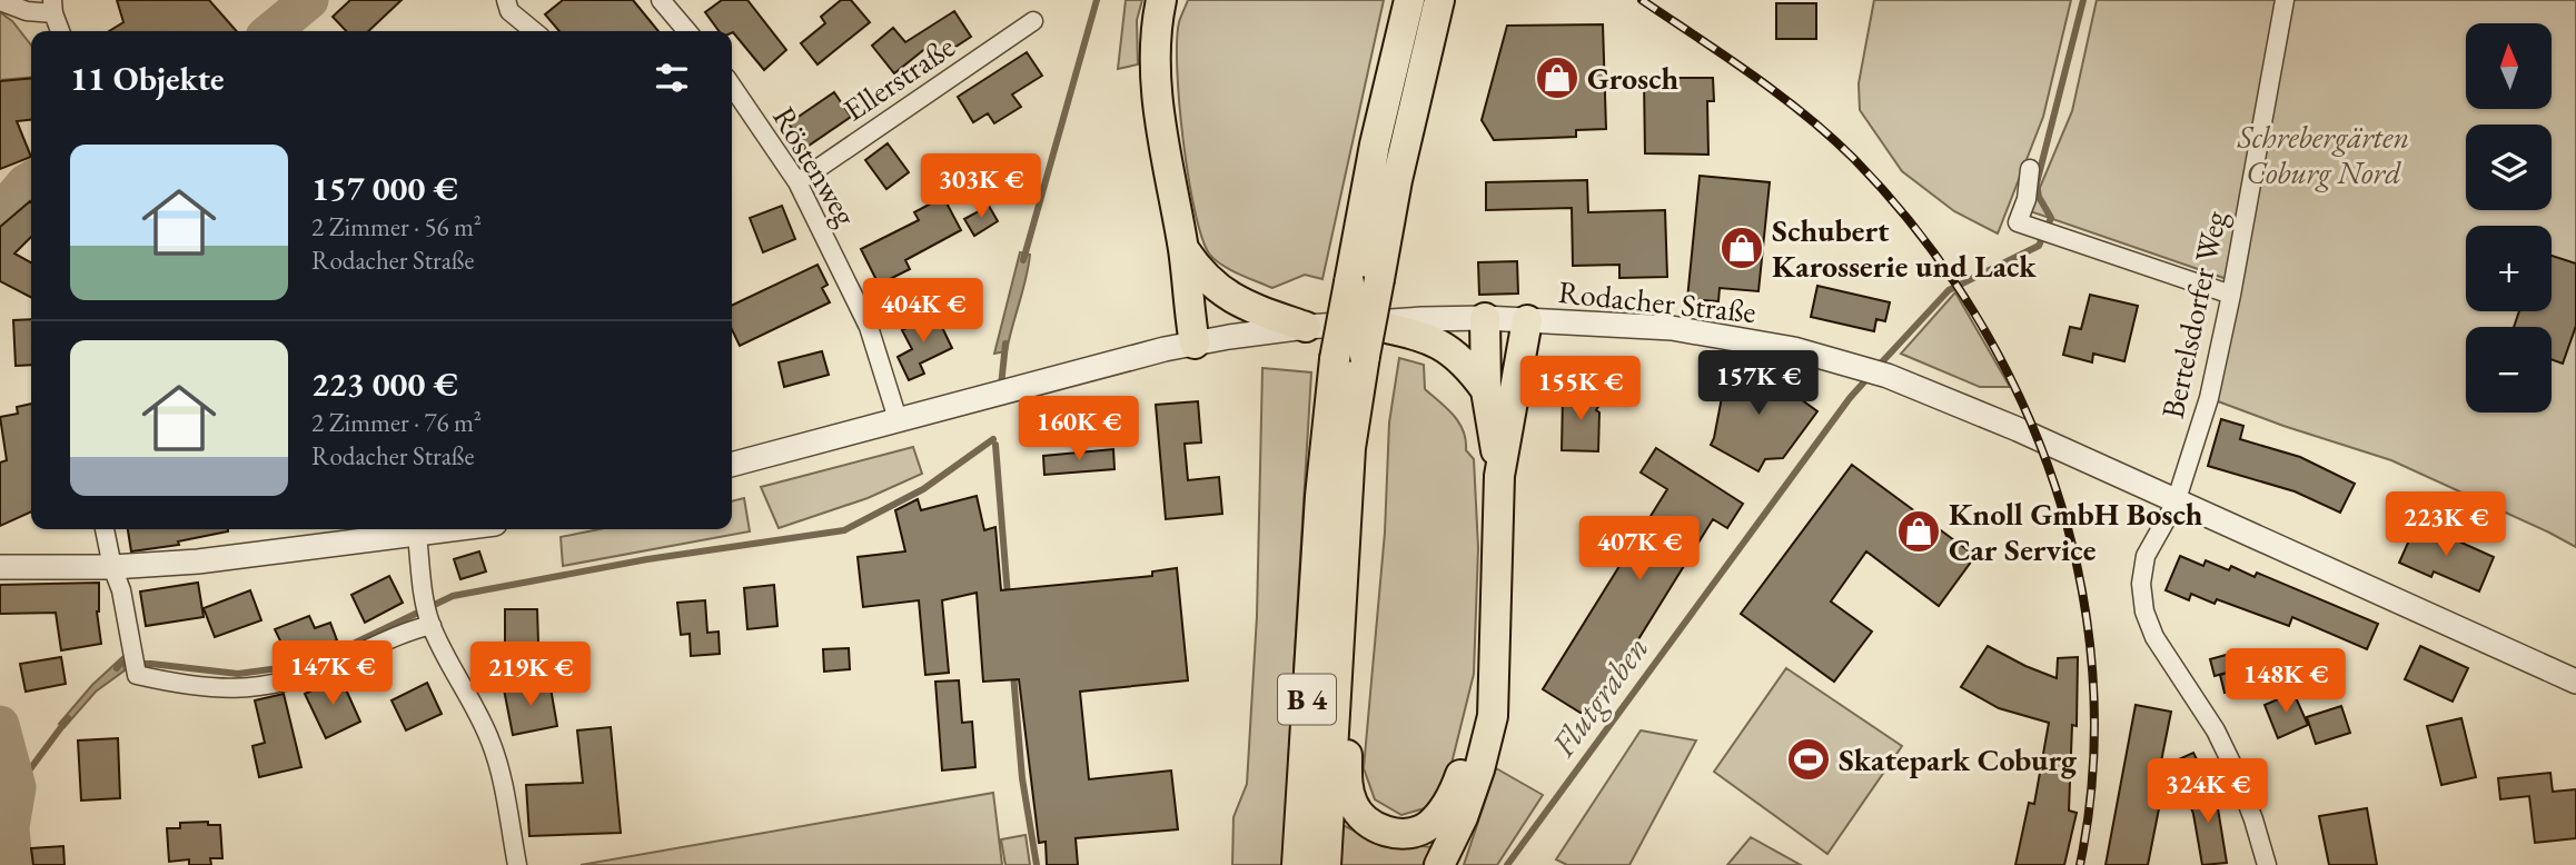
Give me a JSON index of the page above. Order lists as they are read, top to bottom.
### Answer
{
  "streets": {
    "highway": ["B 4"],
    "street": [
      "Ellerstraße",
      "Röstenweg",
      "Rodacher Straße",
      "Bertelsdorfer Weg"
    ]
  },
  "crossings": [
    ["Ellerstraße", "Röstenweg"],
    ["Röstenweg", "Rodacher Straße"],
    ["Rodacher Straße", "Bertelsdorfer Weg"]
  ],
  "water": ["Flutgraben"],
  "parks": ["Schrebergärten Coburg Nord"],
  "places": {
    "shop": ["Grosch", "Schubert Karosserie und Lack", "Knoll GmbH Bosch Car Service"],
    "sports": ["Skatepark Coburg"]
  },
  "north": "top",
  "page": {
    "map_buttons": ["+", "−"],
    "heading": "11 Objekte",
    "list": [
      {
        "name": "157 000 €",
        "note": "2 Zimmer · 56 m² · Rodacher Straße"
      },
      {
        "name": "223 000 €",
        "note": "2 Zimmer · 76 m² · Rodacher Straße"
      }
    ],
    "price": [
      "303K €",
      "404K €",
      "157K €",
      "155K €",
      "160K €",
      "223K €",
      "407K €",
      "147K €",
      "219K €",
      "148K €",
      "324K €"
    ]
  }
}
